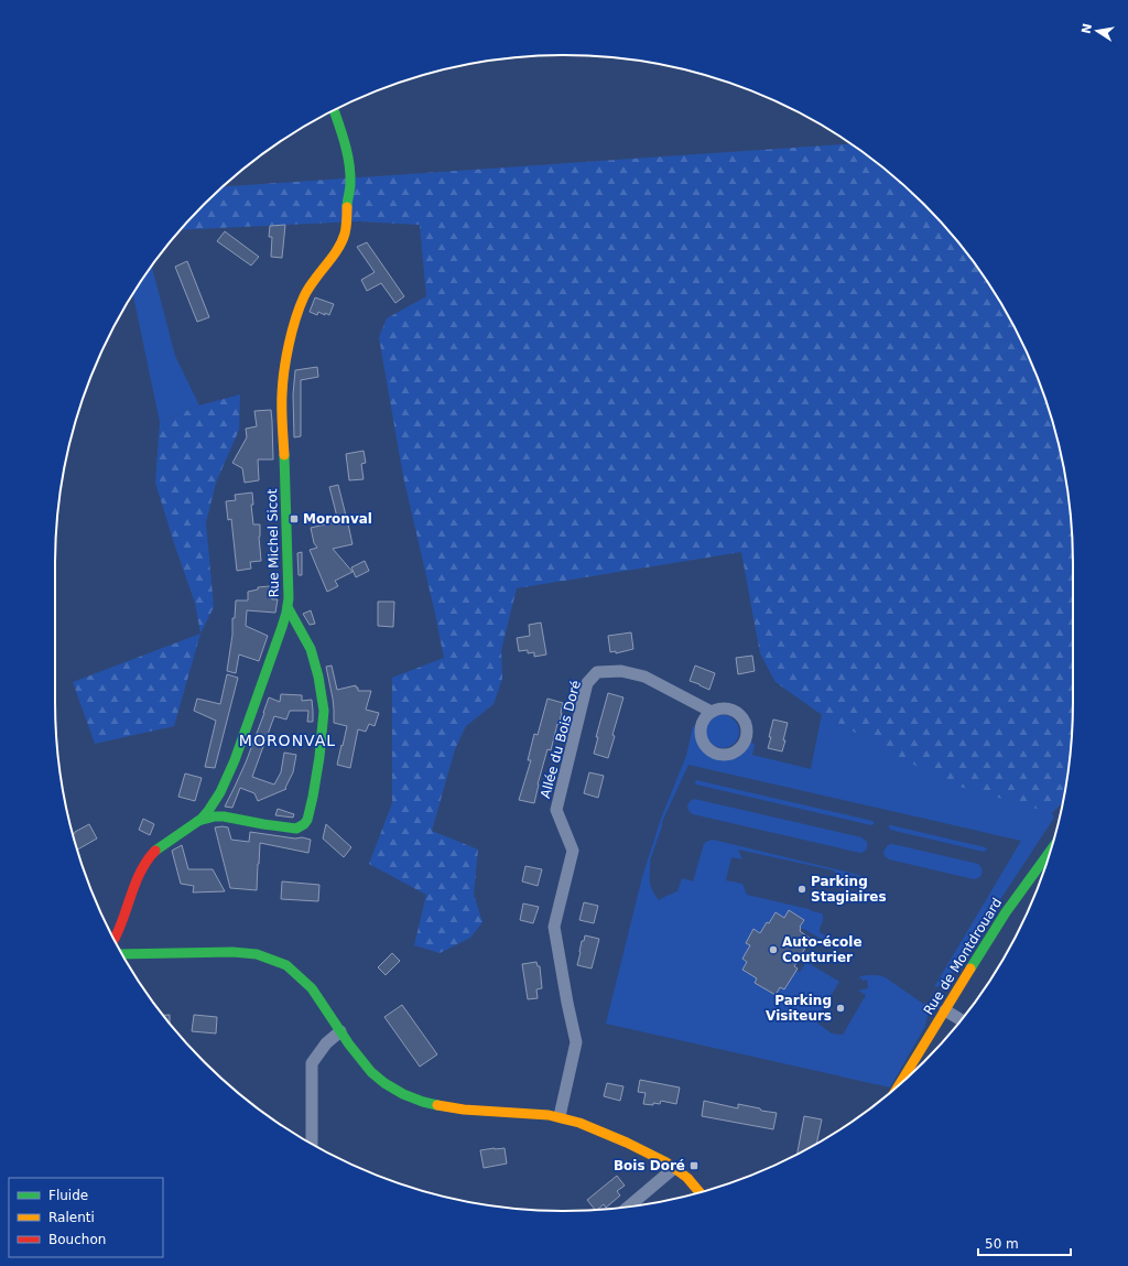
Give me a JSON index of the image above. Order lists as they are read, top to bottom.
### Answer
{
  "streets": {
    "street": ["Rue Michel Sicot", "Allée du Bois Doré", "Rue de Montdrouard"]
  },
  "districts": ["MORONVAL"],
  "places": {
    "transit": ["Moronval", "Bois Doré"],
    "other": ["Parking Stagiaires", "Auto-école Couturier", "Parking Visiteurs"]
  },
  "legend": ["Fluide", "Ralenti", "Bouchon"],
  "scale_bar": "50 m",
  "north": "left"
}
